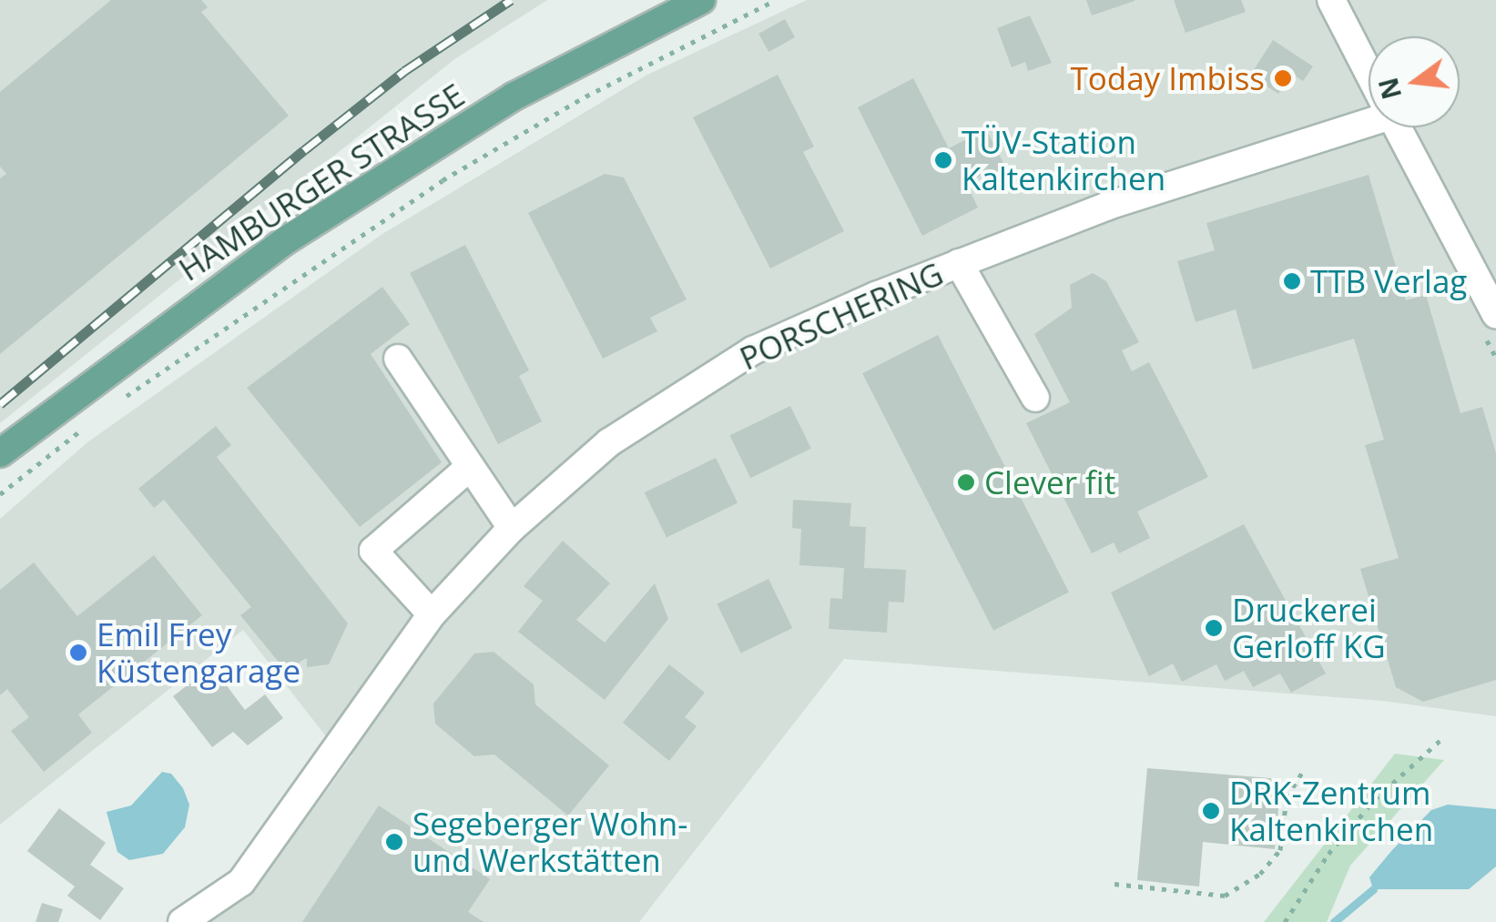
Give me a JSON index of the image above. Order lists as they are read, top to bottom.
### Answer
{
  "streets": {
    "main road": ["HAMBURGER STRASSE"],
    "street": ["PORSCHERING"]
  },
  "places": [
    "Today Imbiss",
    "TÜV-Station Kaltenkirchen",
    "TTB Verlag",
    "Clever fit",
    "Druckerei Gerloff KG",
    "Emil Frey Küstengarage",
    "DRK-Zentrum Kaltenkirchen",
    "Segeberger Wohn- und Werkstätten"
  ],
  "north": "left"
}
